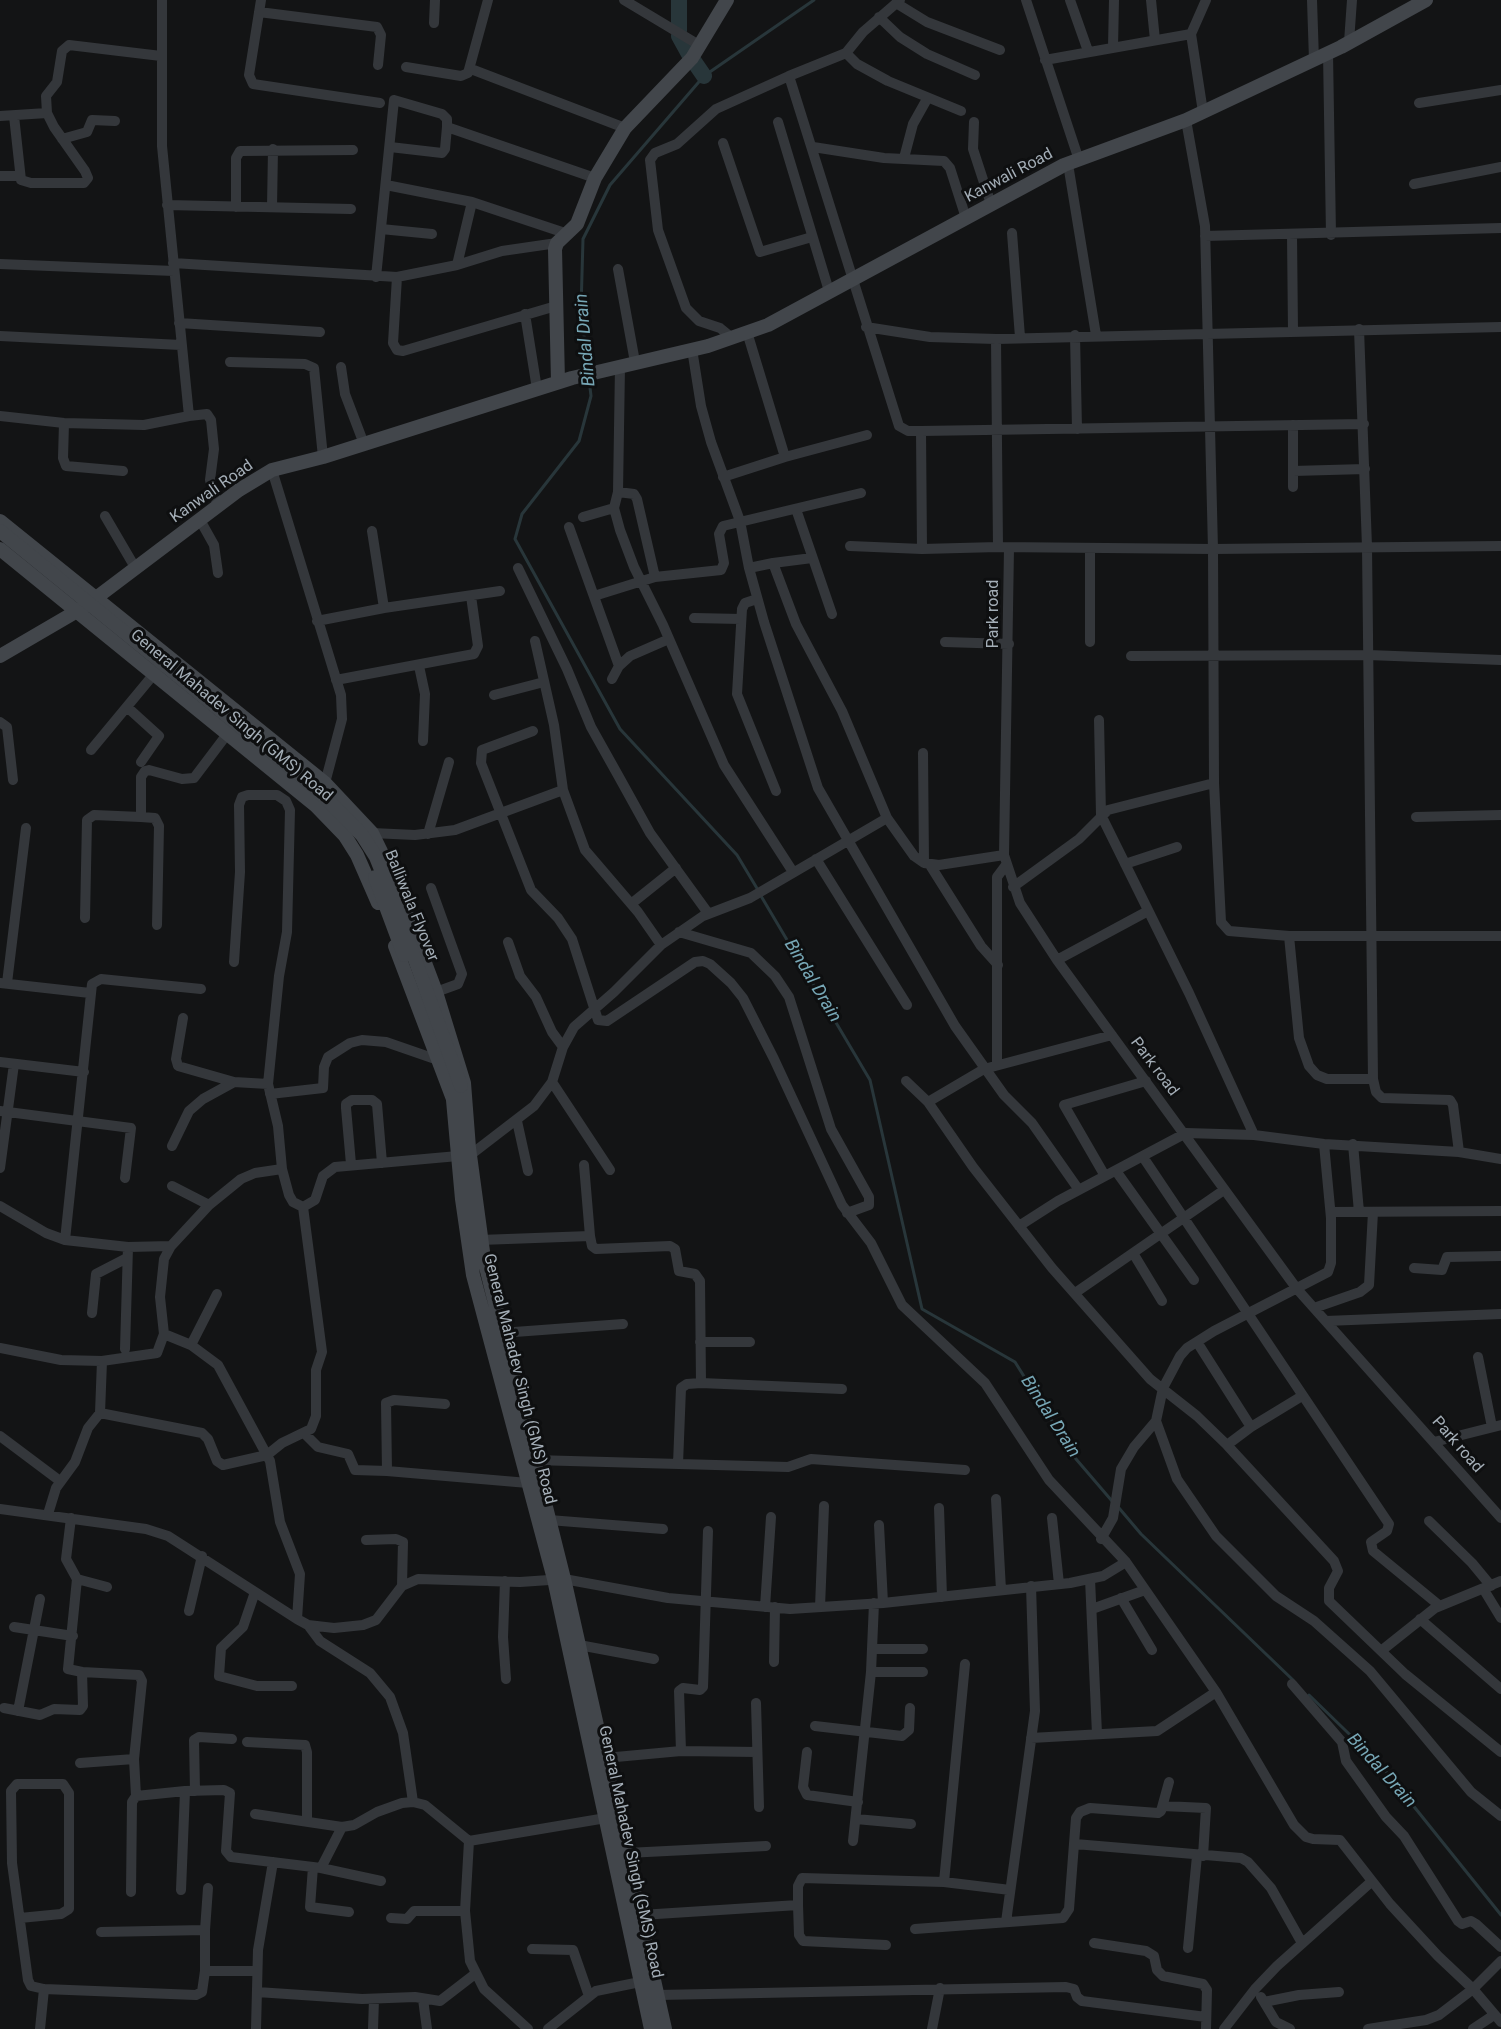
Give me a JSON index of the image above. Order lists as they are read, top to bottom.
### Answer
{
  "streets": {
    "street": [
      "Kanwali Road",
      "Park road",
      "General Mahadev Singh (GMS) Road",
      "Balliwala Flyover"
    ]
  },
  "crossings": [
    ["Kanwali Road", "General Mahadev Singh (GMS) Road"],
    ["General Mahadev Singh (GMS) Road", "Balliwala Flyover"]
  ],
  "water": ["Bindal Drain"]
}
